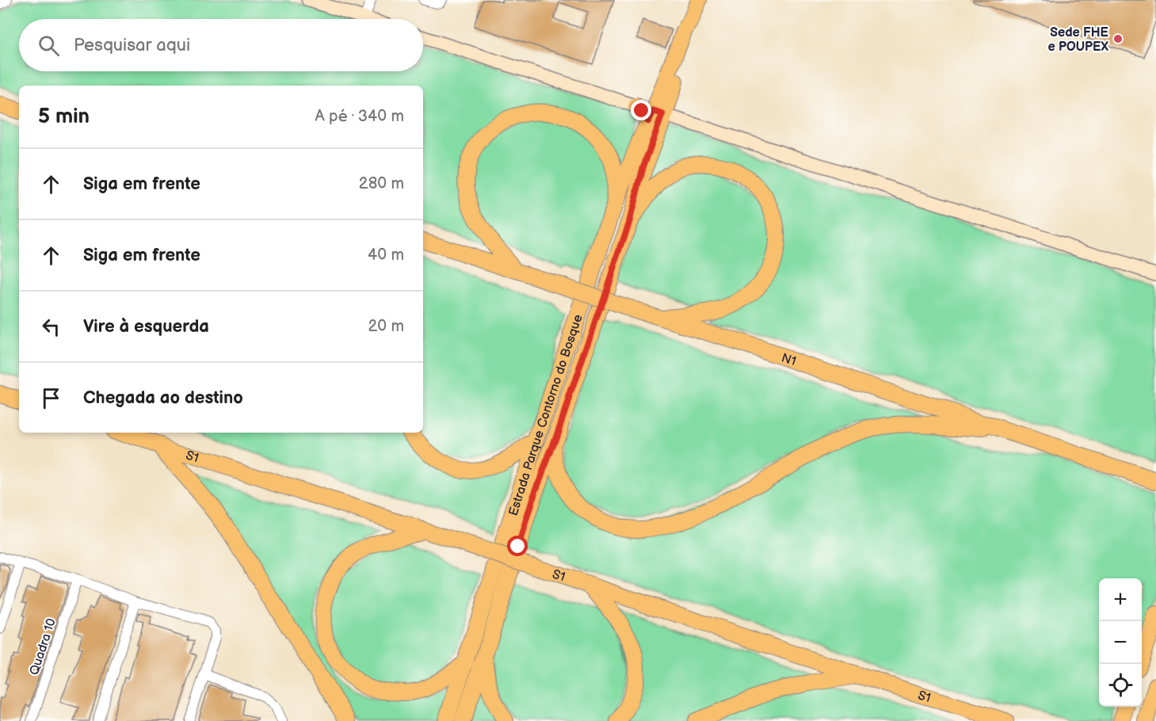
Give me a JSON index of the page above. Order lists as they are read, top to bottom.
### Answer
{
  "streets": {
    "main road": ["N1", "Estrada Parque Contorno do Bosque", "S1"],
    "street": ["Quadra 10"]
  },
  "places": ["Sede FHE e POUPEX"],
  "page": {
    "search": "Pesquisar aqui",
    "heading": ["5 min", "A pé · 340 m"],
    "list": [
      ["Siga em frente", "280 m"],
      ["Siga em frente", "40 m"],
      ["Vire à esquerda", "20 m"],
      "Chegada ao destino"
    ],
    "map_buttons": ["+", "−"]
  }
}
